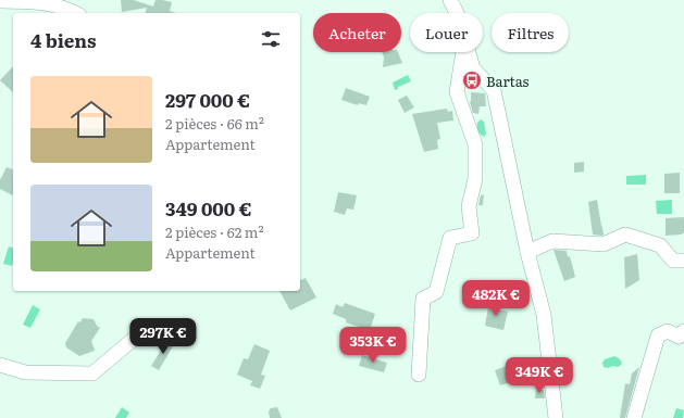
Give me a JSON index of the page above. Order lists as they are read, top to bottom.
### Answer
{
  "places": {
    "bus stop": ["Bartas"]
  },
  "page": {
    "chip": ["Acheter", "Louer", "Filtres"],
    "heading": "4 biens",
    "list": [
      {
        "name": "297 000 €",
        "note": "2 pièces · 66 m² · Appartement"
      },
      {
        "name": "349 000 €",
        "note": "2 pièces · 62 m² · Appartement"
      }
    ],
    "price": [
      "482K €",
      "297K €",
      "353K €",
      "349K €"
    ]
  }
}
